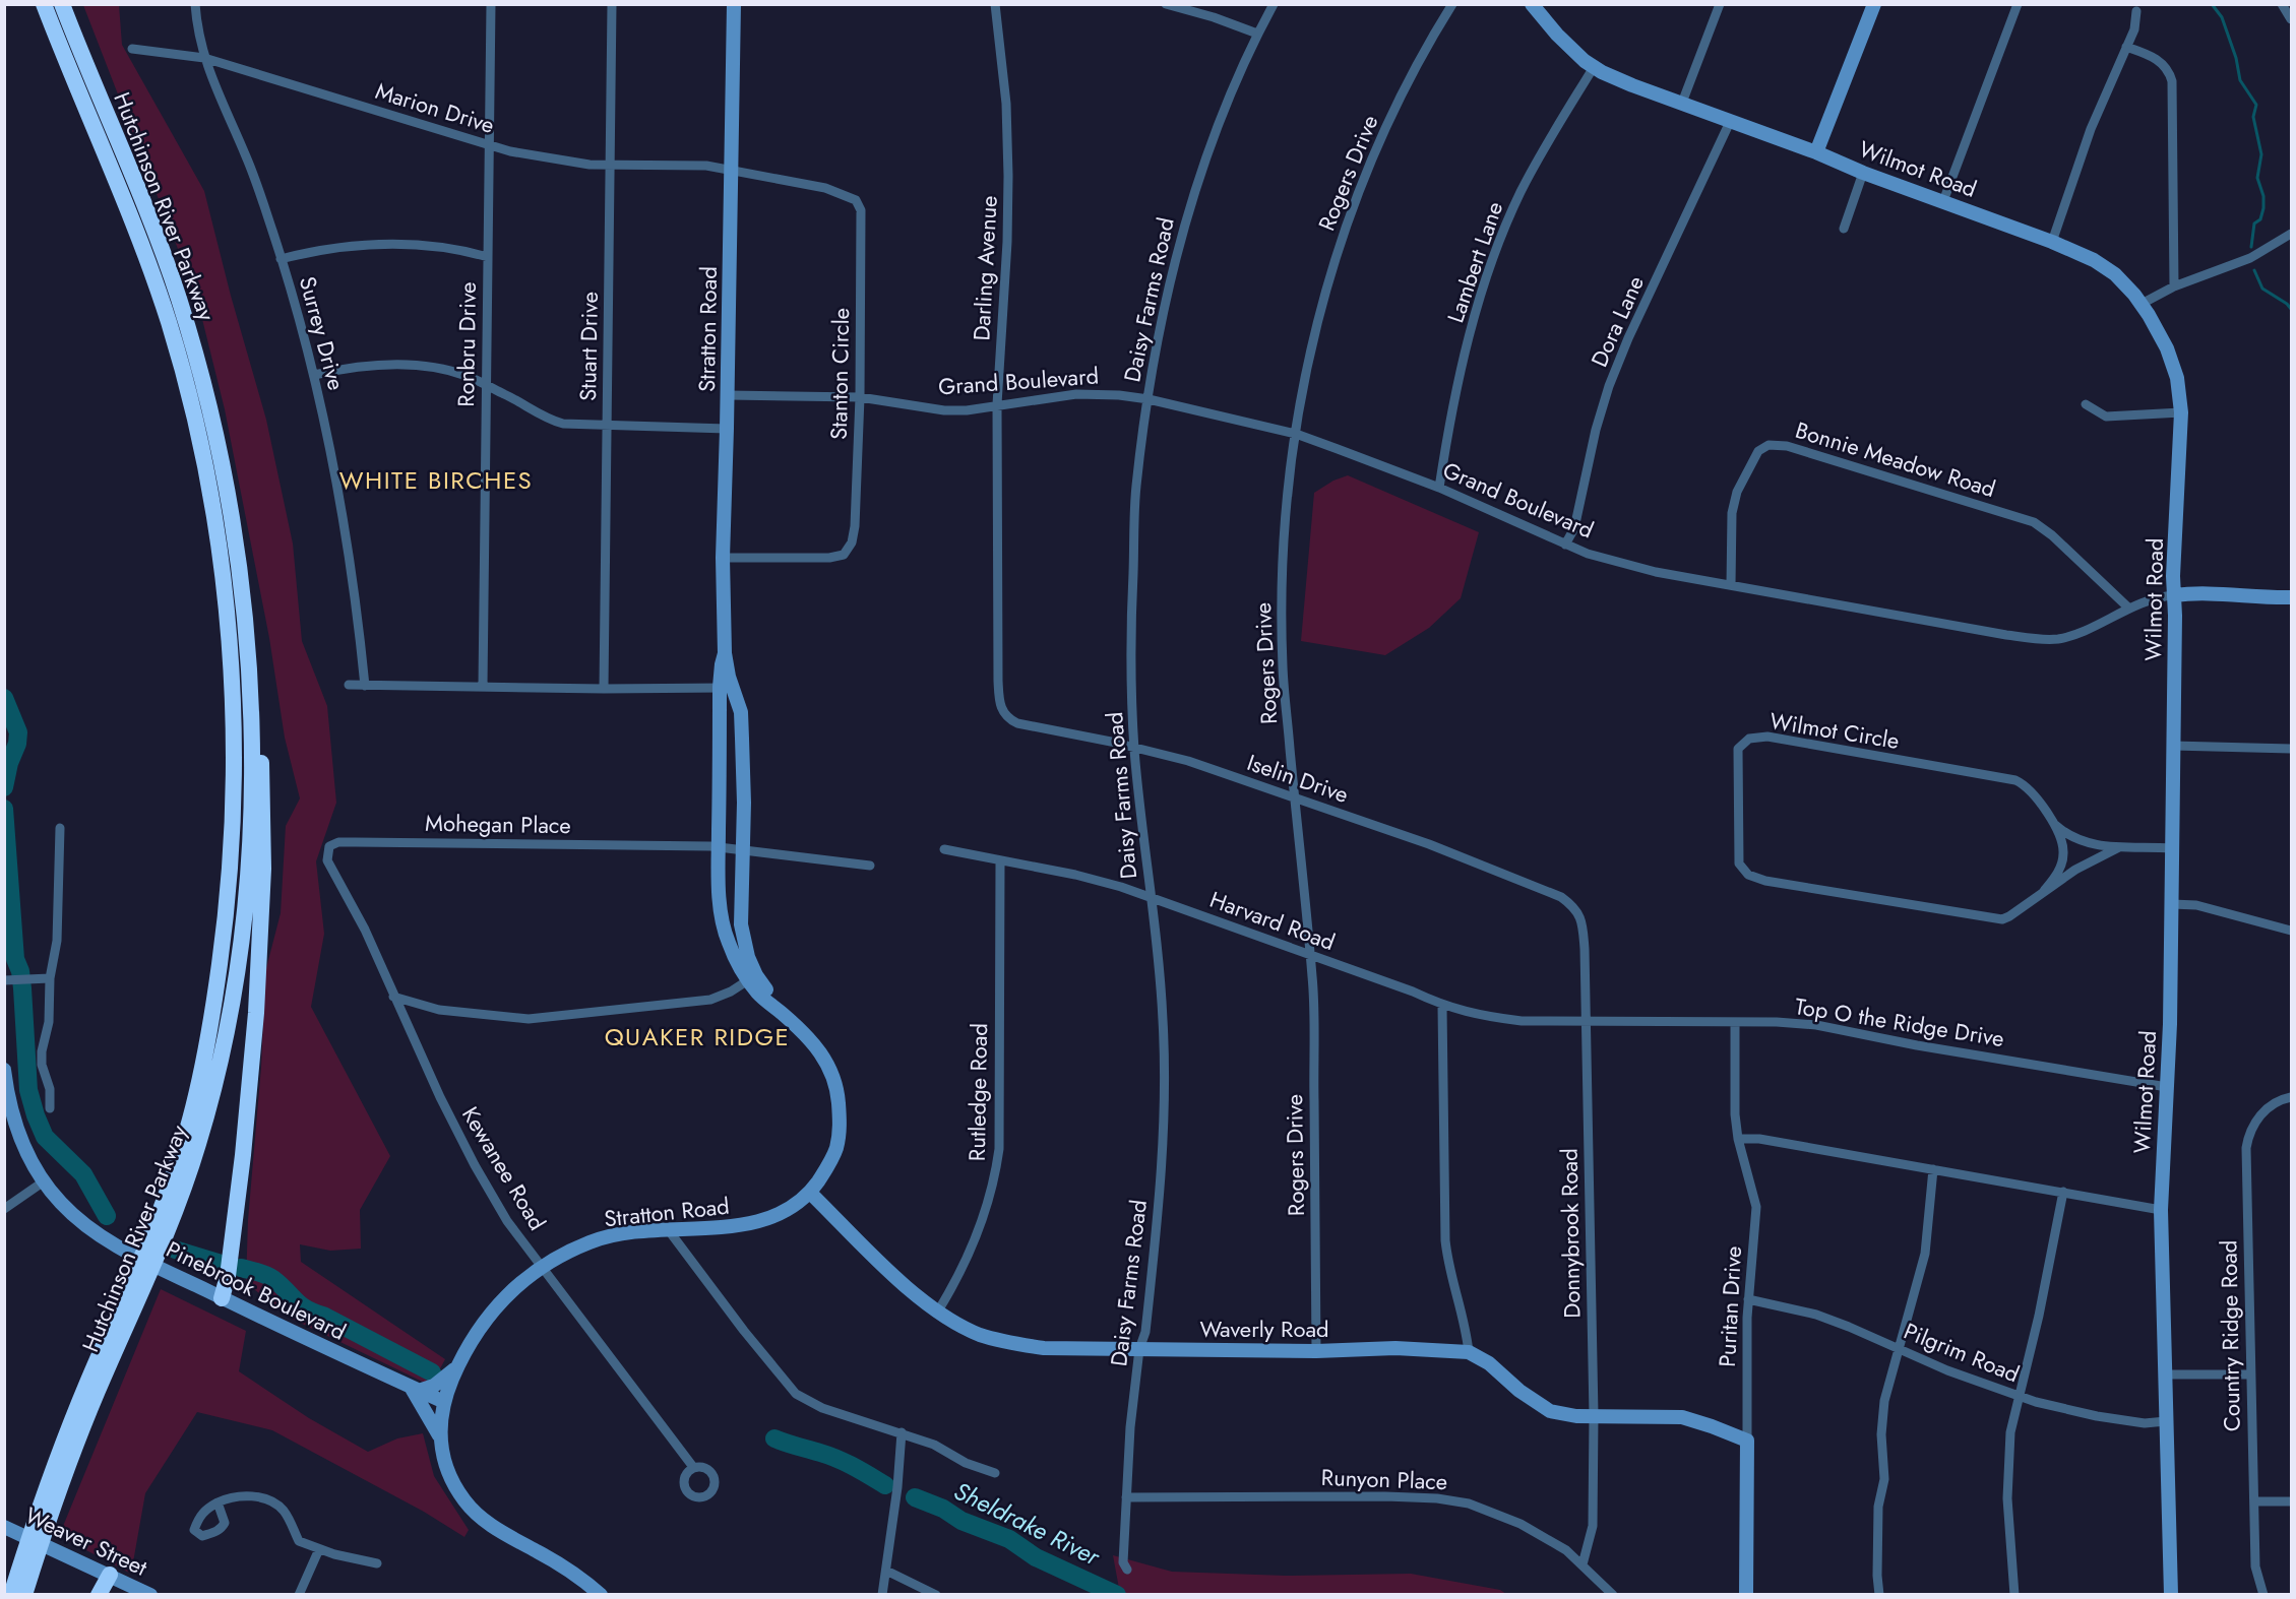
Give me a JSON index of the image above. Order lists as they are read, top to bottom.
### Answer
{
  "streets": {
    "highway": ["Hutchinson River Parkway"],
    "street": [
      "Marion Drive",
      "Wilmot Road",
      "Rogers Drive",
      "Lambert Lane",
      "Darling Avenue",
      "Daisy Farms Road",
      "Dora Lane",
      "Stratton Road",
      "Surrey Drive",
      "Ronbru Drive",
      "Stuart Drive",
      "Stanton Circle",
      "Grand Boulevard",
      "Bonnie Meadow Road",
      "Wilmot Circle",
      "Iselin Drive",
      "Mohegan Place",
      "Harvard Road",
      "Top O the Ridge Drive",
      "Rutledge Road",
      "Kewanee Road",
      "Donnybrook Road",
      "Pinebrook Boulevard",
      "Puritan Drive",
      "Waverly Road",
      "Country Ridge Road",
      "Pilgrim Road",
      "Runyon Place",
      "Weaver Street"
    ]
  },
  "crossings": [
    ["Marion Drive", "Stratton Road"],
    ["Marion Drive", "Surrey Drive"],
    ["Marion Drive", "Ronbru Drive"],
    ["Marion Drive", "Stuart Drive"],
    ["Marion Drive", "Stanton Circle"],
    ["Wilmot Road", "Lambert Lane"],
    ["Wilmot Road", "Dora Lane"],
    ["Wilmot Road", "Grand Boulevard"],
    ["Wilmot Road", "Wilmot Circle"],
    ["Wilmot Road", "Top O the Ridge Drive"],
    ["Wilmot Road", "Pilgrim Road"],
    ["Rogers Drive", "Grand Boulevard"],
    ["Rogers Drive", "Iselin Drive"],
    ["Rogers Drive", "Harvard Road"],
    ["Rogers Drive", "Waverly Road"],
    ["Lambert Lane", "Grand Boulevard"],
    ["Darling Avenue", "Grand Boulevard"],
    ["Darling Avenue", "Iselin Drive"],
    ["Daisy Farms Road", "Grand Boulevard"],
    ["Daisy Farms Road", "Iselin Drive"],
    ["Daisy Farms Road", "Harvard Road"],
    ["Daisy Farms Road", "Waverly Road"],
    ["Daisy Farms Road", "Runyon Place"],
    ["Dora Lane", "Grand Boulevard"],
    ["Stratton Road", "Stanton Circle"],
    ["Stratton Road", "Grand Boulevard"],
    ["Stratton Road", "Mohegan Place"],
    ["Stratton Road", "Kewanee Road"],
    ["Stratton Road", "Pinebrook Boulevard"],
    ["Stratton Road", "Waverly Road"],
    ["Stanton Circle", "Grand Boulevard"],
    ["Grand Boulevard", "Bonnie Meadow Road"],
    ["Iselin Drive", "Donnybrook Road"],
    ["Mohegan Place", "Kewanee Road"],
    ["Harvard Road", "Top O the Ridge Drive"],
    ["Harvard Road", "Rutledge Road"],
    ["Harvard Road", "Donnybrook Road"],
    ["Top O the Ridge Drive", "Donnybrook Road"],
    ["Top O the Ridge Drive", "Puritan Drive"],
    ["Rutledge Road", "Waverly Road"],
    ["Donnybrook Road", "Runyon Place"],
    ["Puritan Drive", "Pilgrim Road"]
  ],
  "districts": ["WHITE BIRCHES", "QUAKER RIDGE"],
  "water": ["Sheldrake River"]
}
